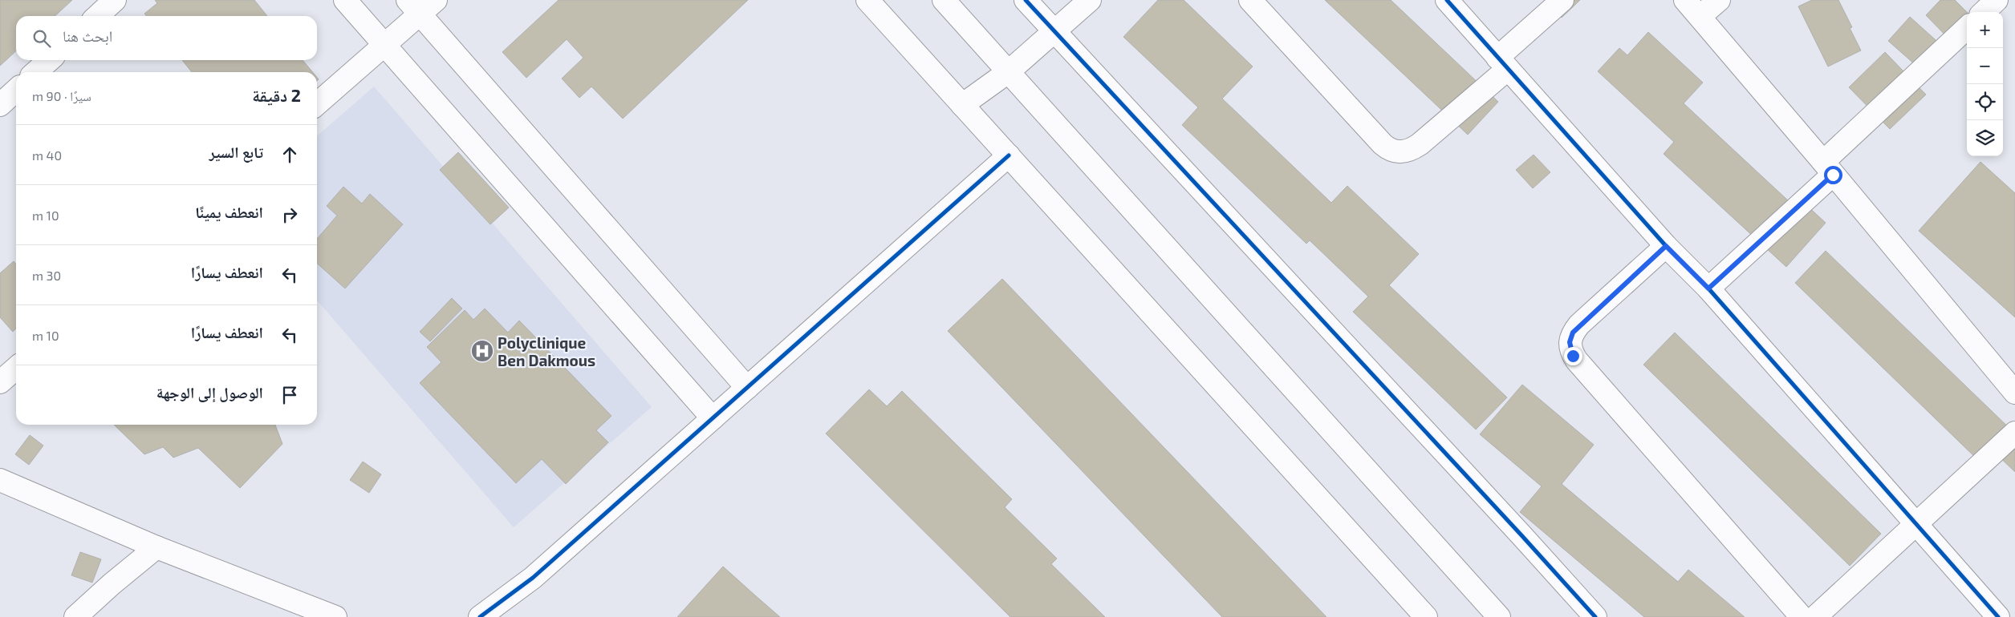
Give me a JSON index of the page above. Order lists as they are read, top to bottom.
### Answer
{
  "places": {
    "hospital": ["Polyclinique Ben Dakmous"]
  },
  "page": {
    "map_buttons": ["+", "−"],
    "search": "ابحث هنا",
    "heading": ["2 دقيقة", "سيرًا · 90 m"],
    "list": [
      ["تابع السير", "40 m"],
      ["انعطف يمينًا", "10 m"],
      ["انعطف يسارًا", "30 m"],
      ["انعطف يسارًا", "10 m"],
      "الوصول إلى الوجهة"
    ]
  }
}
